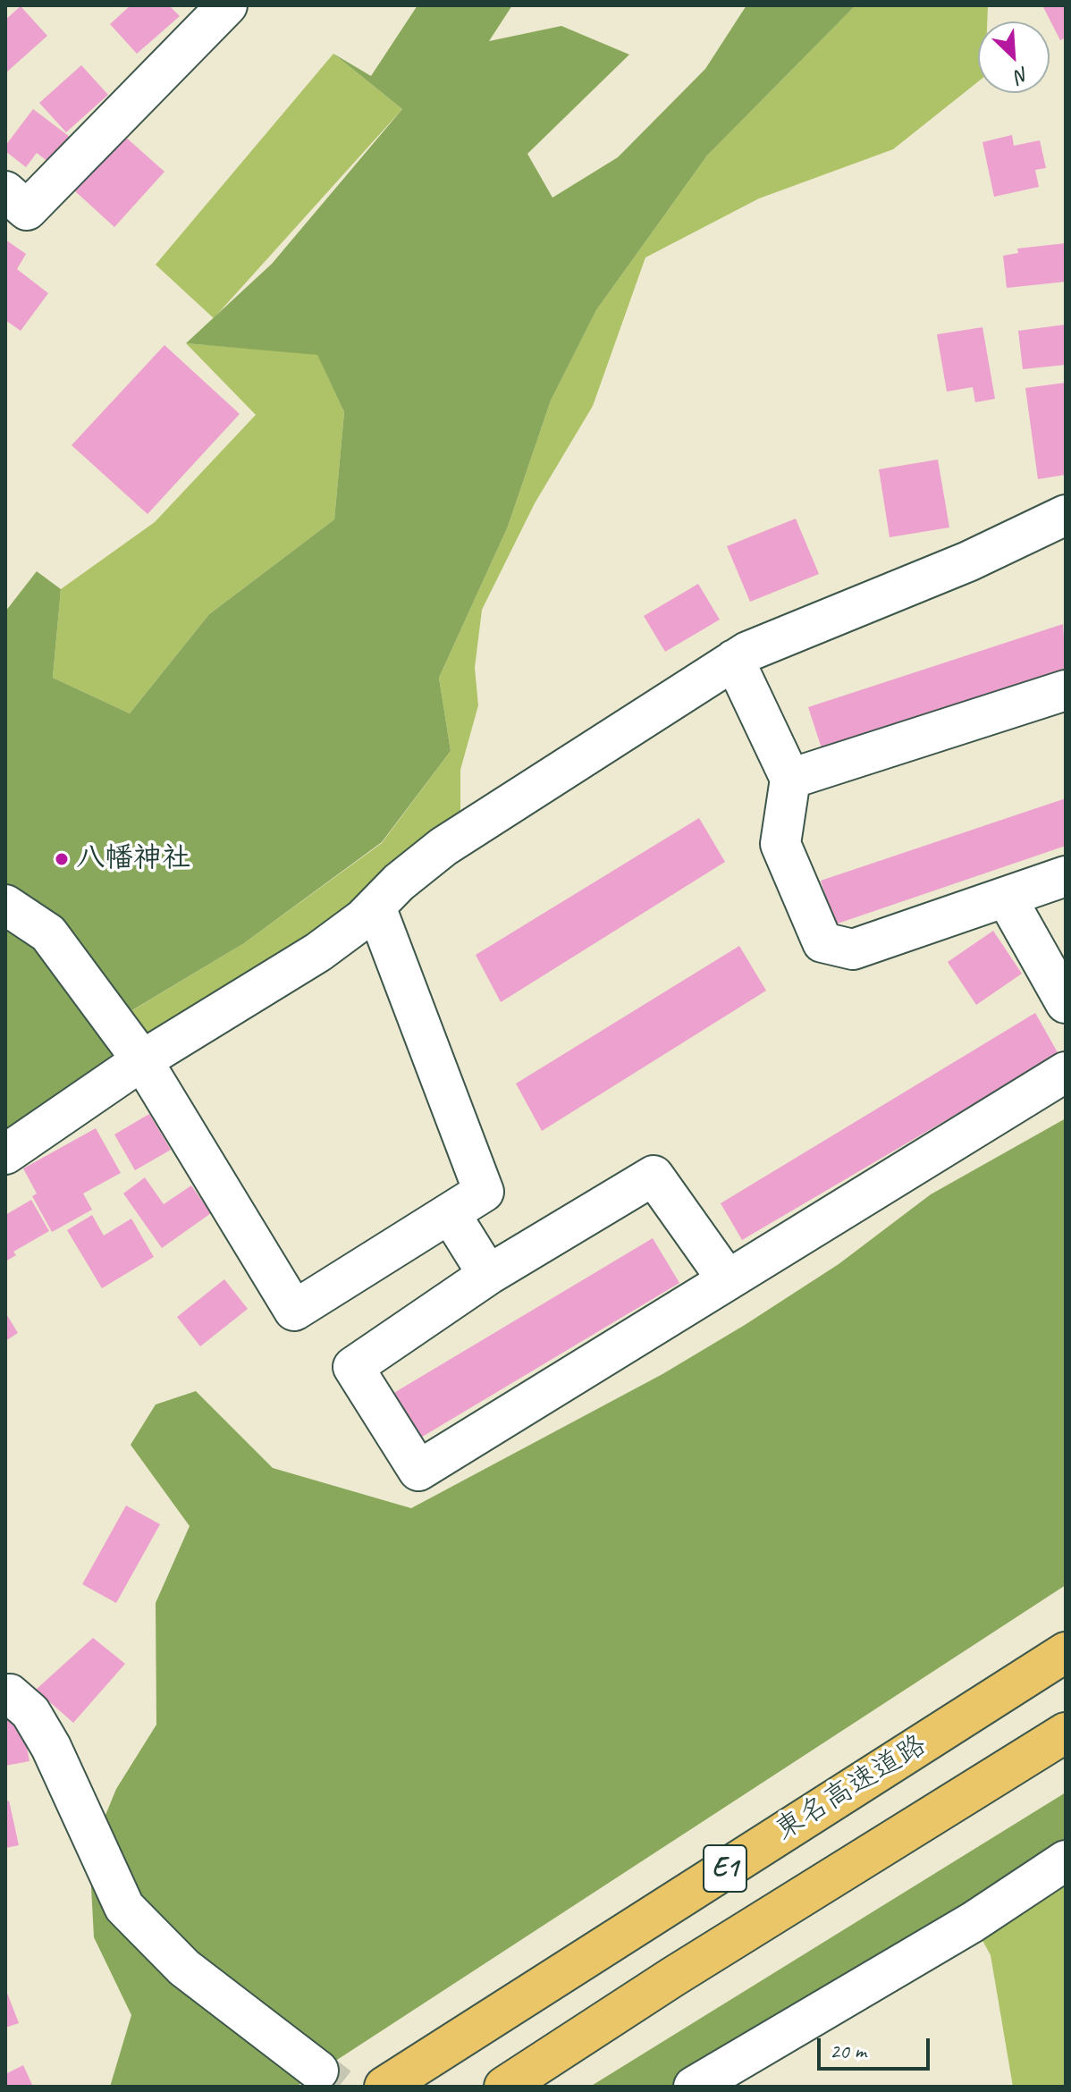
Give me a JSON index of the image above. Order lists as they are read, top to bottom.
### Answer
{
  "streets": {
    "highway": ["東名高速道路", "E1"]
  },
  "places": ["八幡神社"],
  "scale_bar": "20 m",
  "north": "bottom right"
}
